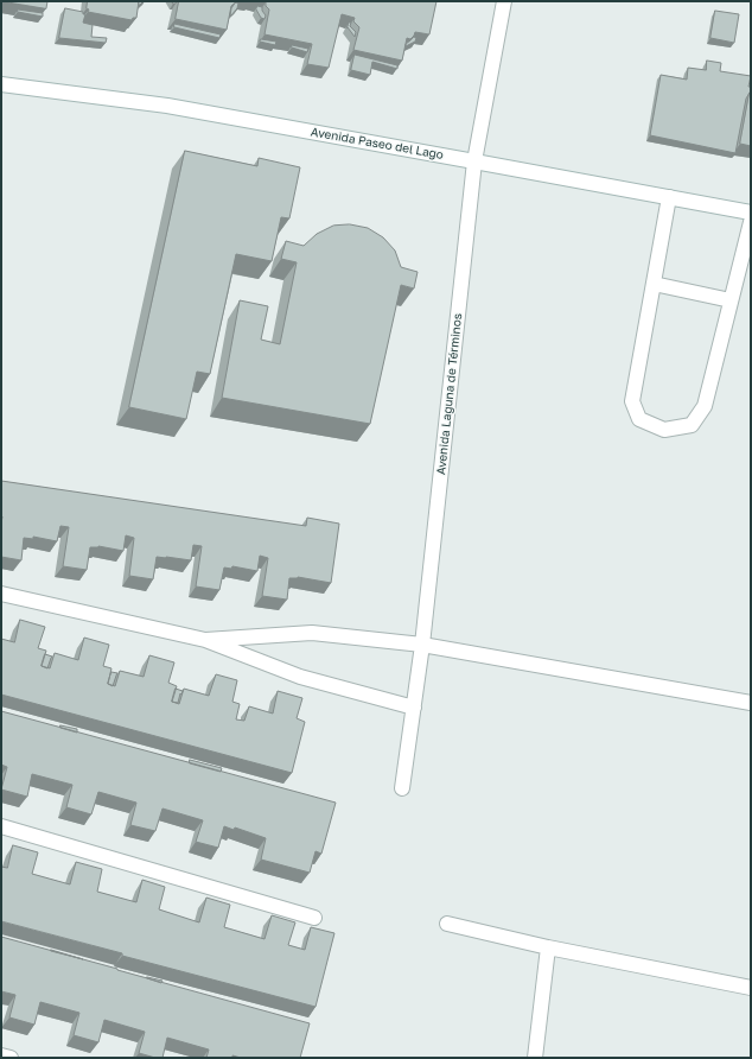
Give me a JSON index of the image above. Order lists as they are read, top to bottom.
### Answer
{
  "streets": {
    "street": ["Avenida Paseo del Lago", "Avenida Laguna de Términos"]
  },
  "crossings": [
    ["Avenida Paseo del Lago", "Avenida Laguna de Términos"]
  ]
}
